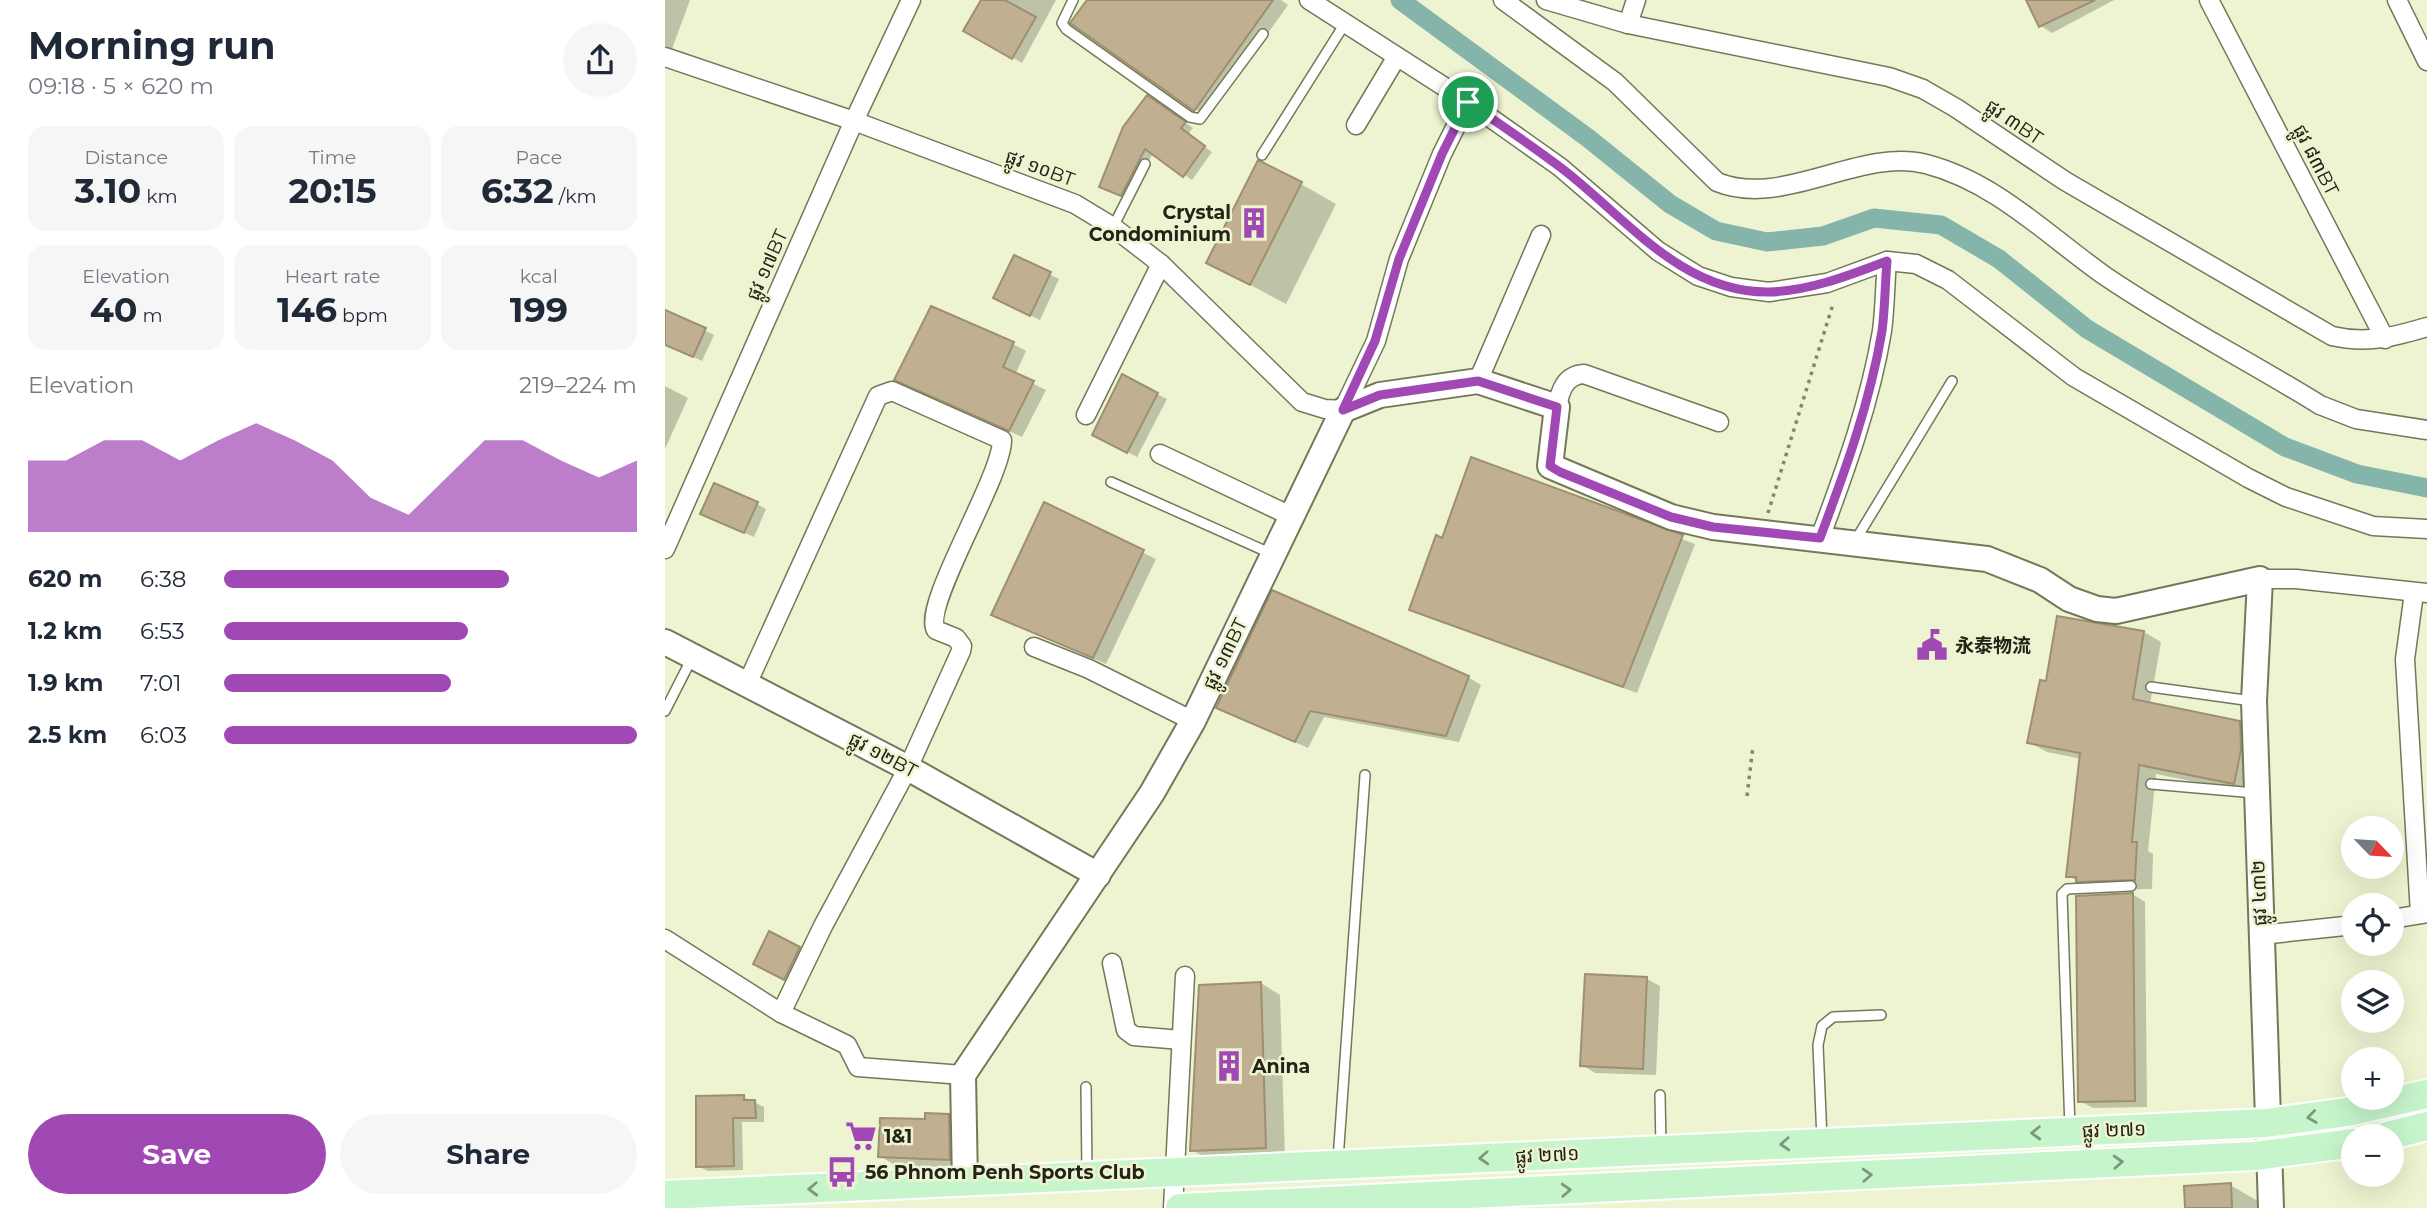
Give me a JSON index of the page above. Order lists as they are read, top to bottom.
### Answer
{
  "streets": {
    "main road": ["ផ្លូវ ២៧១"],
    "street": [
      "ផ្លូវ ៣BT",
      "ផ្លូវ ៨៣BT",
      "ផ្លូវ ១០BT",
      "ផ្លូវ ១៧BT",
      "ផ្លូវ ១៣BT",
      "ផ្លូវ ១២BT",
      "ផ្លូវ ៤៣២"
    ]
  },
  "crossings": [
    ["ផ្លូវ ៣BT", "ផ្លូវ ៨៣BT"],
    ["ផ្លូវ ១០BT", "ផ្លូវ ១៧BT"],
    ["ផ្លូវ ១០BT", "ផ្លូវ ១៣BT"],
    ["ផ្លូវ ១៣BT", "ផ្លូវ ១២BT"],
    ["ផ្លូវ ៤៣២", "ផ្លូវ ២៧១"]
  ],
  "places": {
    "building": ["Crystal Condominium", "Anina"],
    "public building": ["永泰物流"],
    "supermarket": ["1&1"],
    "bus stop": ["56 Phnom Penh Sports Club"]
  },
  "north": "bottom right",
  "page": {
    "heading": ["Morning run", "09:18 · 5 × 620 m"],
    "stats": [
      ["Distance", "3.10 km"],
      ["Time", "20:15"],
      ["Pace", "6:32 /km"],
      ["Elevation", "40 m"],
      ["Heart rate", "146 bpm"],
      ["kcal", "199"]
    ],
    "chart": ["Elevation", "219–224 m"],
    "list": [
      {
        "name": "620 m",
        "note": "6:38"
      },
      {
        "name": "1.2 km",
        "note": "6:53"
      },
      {
        "name": "1.9 km",
        "note": "7:01"
      },
      {
        "name": "2.5 km",
        "note": "6:03"
      }
    ],
    "map_buttons": ["+", "−"],
    "buttons": ["Save", "Share"]
  }
}
